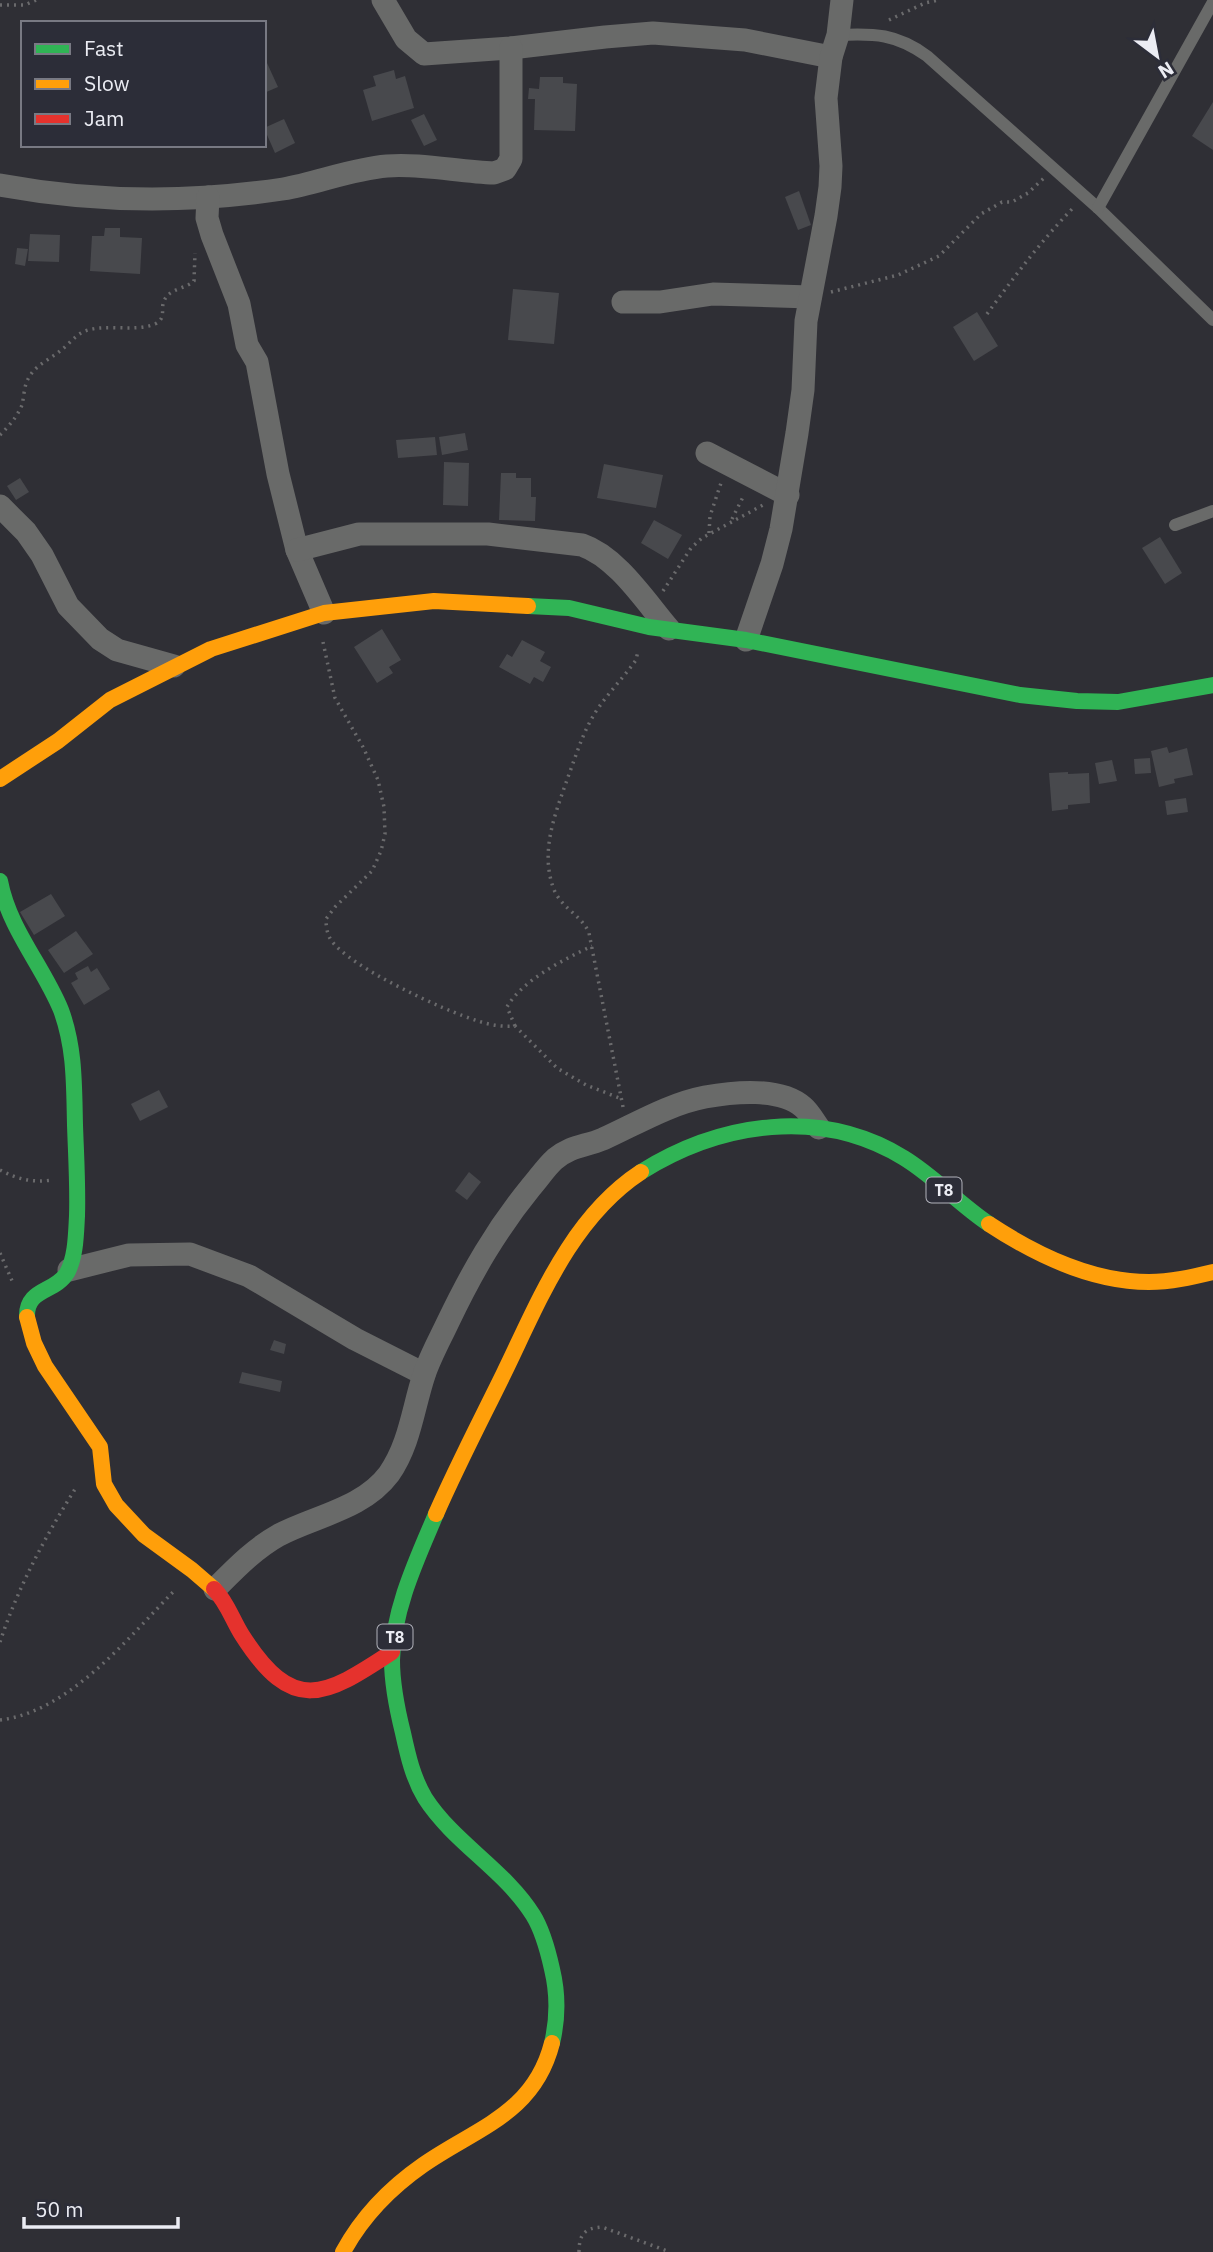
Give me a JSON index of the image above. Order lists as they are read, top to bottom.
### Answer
{
  "streets": {
    "main road": ["T8"]
  },
  "legend": ["Fast", "Slow", "Jam"],
  "scale_bar": "50 m",
  "north": "bottom right"
}
